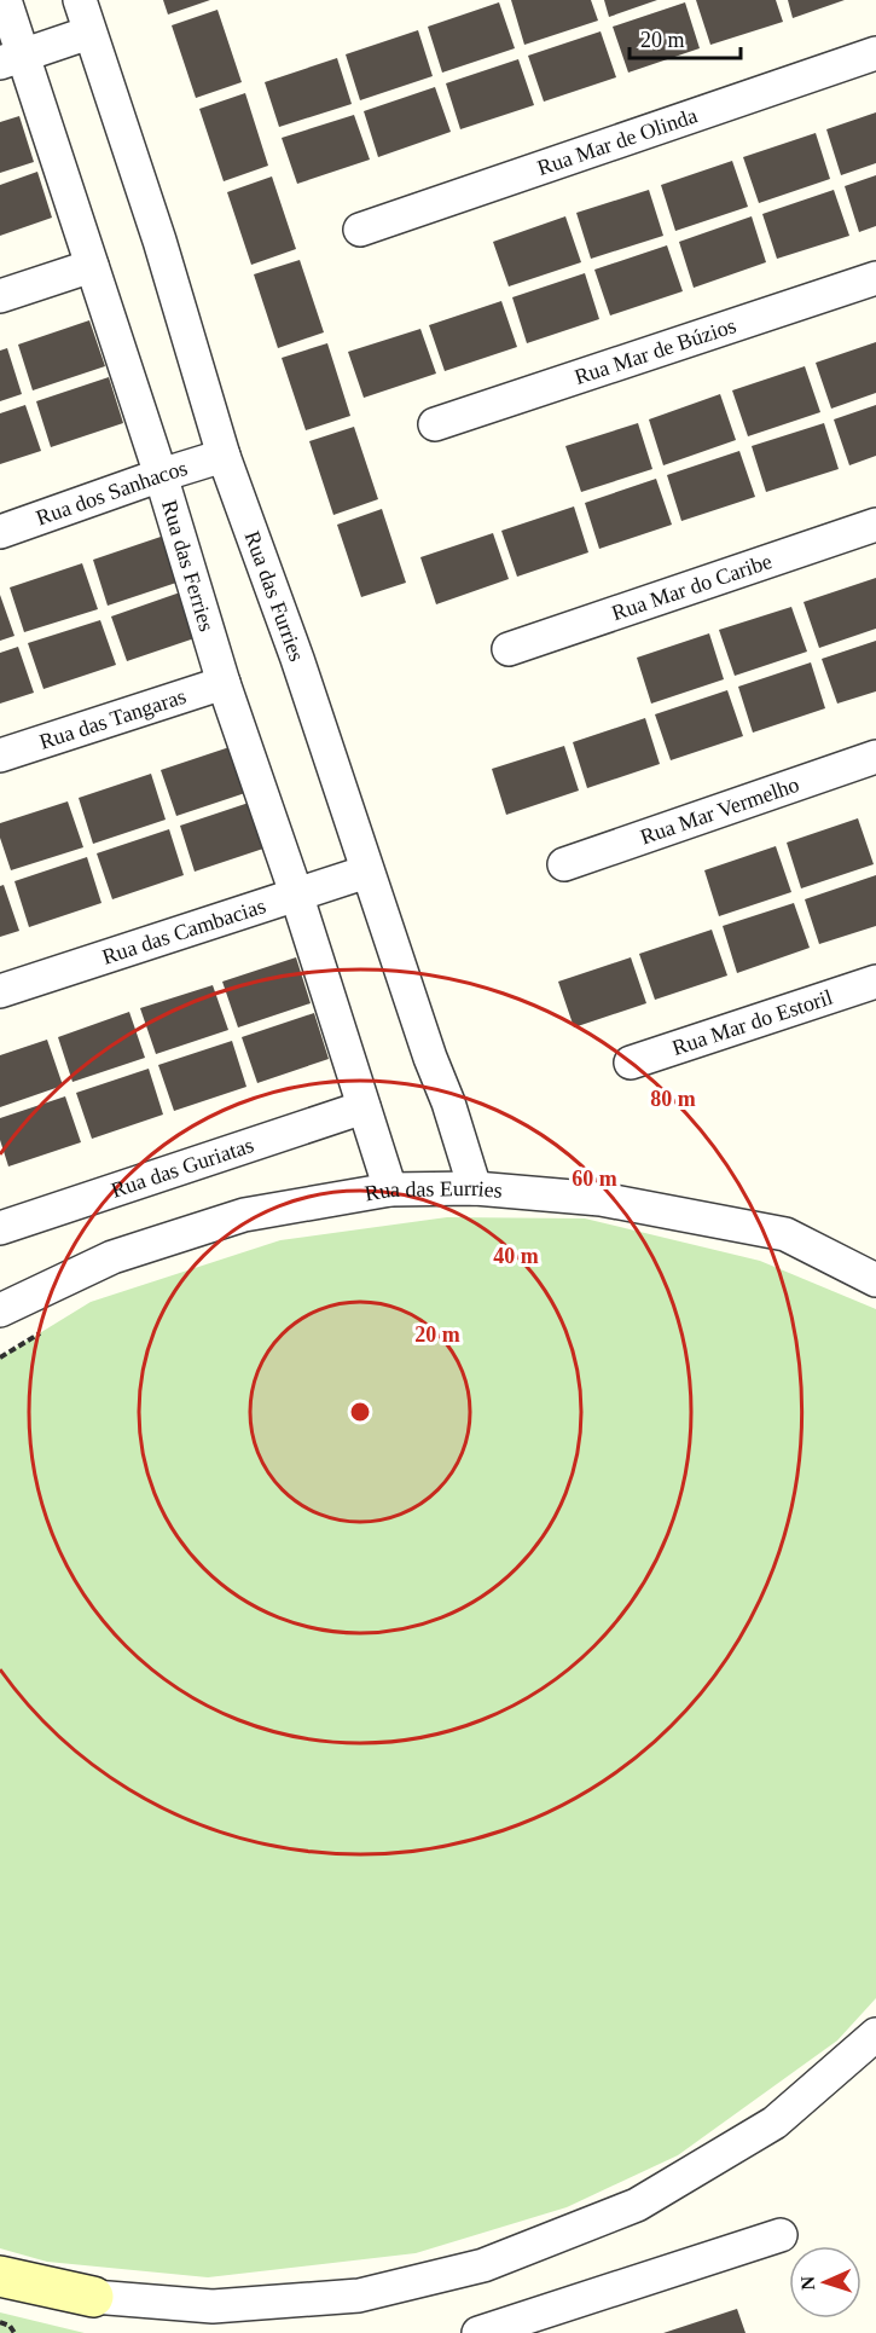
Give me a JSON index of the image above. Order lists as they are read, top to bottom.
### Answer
{
  "streets": {
    "street": [
      "Rua Mar de Olinda",
      "Rua Mar de Búzios",
      "Rua dos Sanhacos",
      "Rua das Ferries",
      "Rua Mar do Caribe",
      "Rua das Furries",
      "Rua das Tangaras",
      "Rua Mar Vermelho",
      "Rua das Cambacias",
      "Rua Mar do Estoril",
      "Rua das Guriatas",
      "Rua das Eurries"
    ]
  },
  "crossings": [
    ["Rua dos Sanhacos", "Rua das Ferries"],
    ["Rua dos Sanhacos", "Rua das Furries"],
    ["Rua das Ferries", "Rua das Tangaras"],
    ["Rua das Ferries", "Rua das Cambacias"],
    ["Rua das Ferries", "Rua das Guriatas"],
    ["Rua das Ferries", "Rua das Eurries"],
    ["Rua das Furries", "Rua das Cambacias"],
    ["Rua das Furries", "Rua das Eurries"]
  ],
  "scale_bar": "20 m",
  "north": "left",
  "rings": [
    "80 m",
    "60 m",
    "40 m",
    "20 m"
  ]
}
